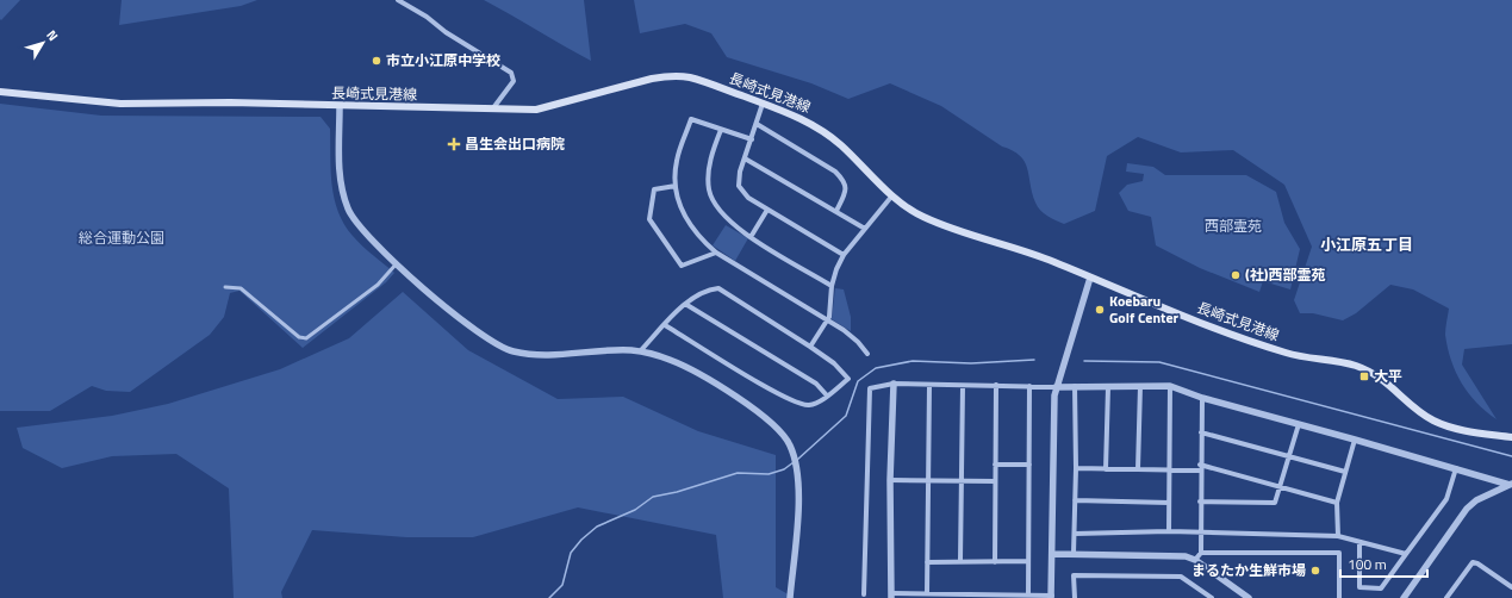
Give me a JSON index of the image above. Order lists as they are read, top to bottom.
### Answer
{
  "streets": {
    "main road": ["長崎式見港線"]
  },
  "districts": ["小江原五丁目"],
  "parks": ["西部霊苑", "総合運動公園"],
  "places": {
    "other": [
      "市立小江原中学校",
      "(社)西部霊苑",
      "Koebaru Golf Center",
      "まるたか生鮮市場"
    ],
    "health": ["昌生会出口病院"],
    "transit": ["大平"]
  },
  "scale_bar": "100 m",
  "north": "top right"
}
